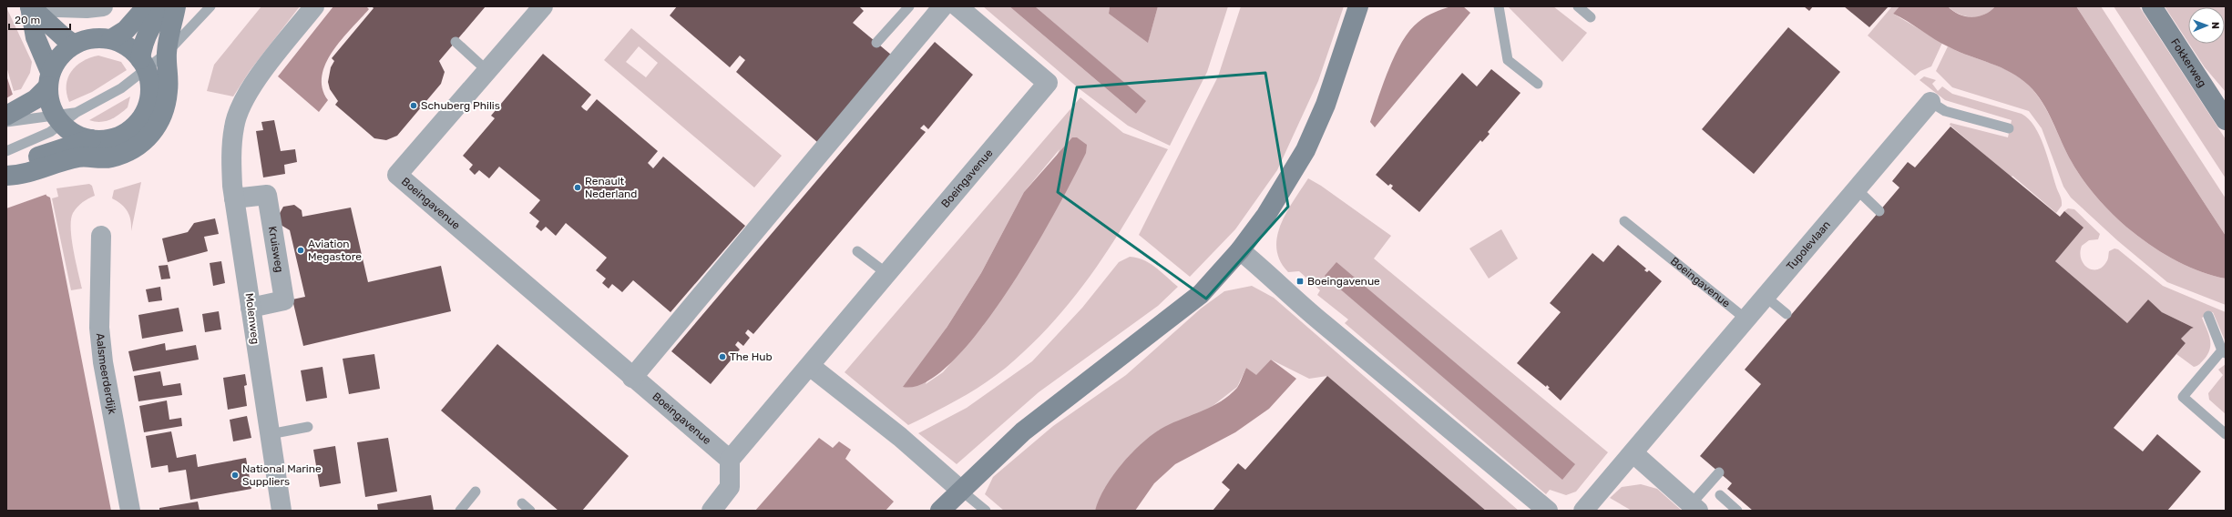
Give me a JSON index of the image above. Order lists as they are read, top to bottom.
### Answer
{
  "streets": {
    "main road": ["Fokkerweg"],
    "street": [
      "Boeingavenue",
      "Tupolevlaan",
      "Kruisweg",
      "Molenweg",
      "Aalsmeerderdijk"
    ]
  },
  "crossings": [
    ["Boeingavenue", "Tupolevlaan"],
    ["Kruisweg", "Molenweg"]
  ],
  "places": {
    "other": [
      "Schuberg Philis",
      "Renault Nederland",
      "Aviation Megastore",
      "The Hub",
      "National Marine Suppliers"
    ],
    "transit": ["Boeingavenue"]
  },
  "scale_bar": "20 m",
  "north": "right"
}
